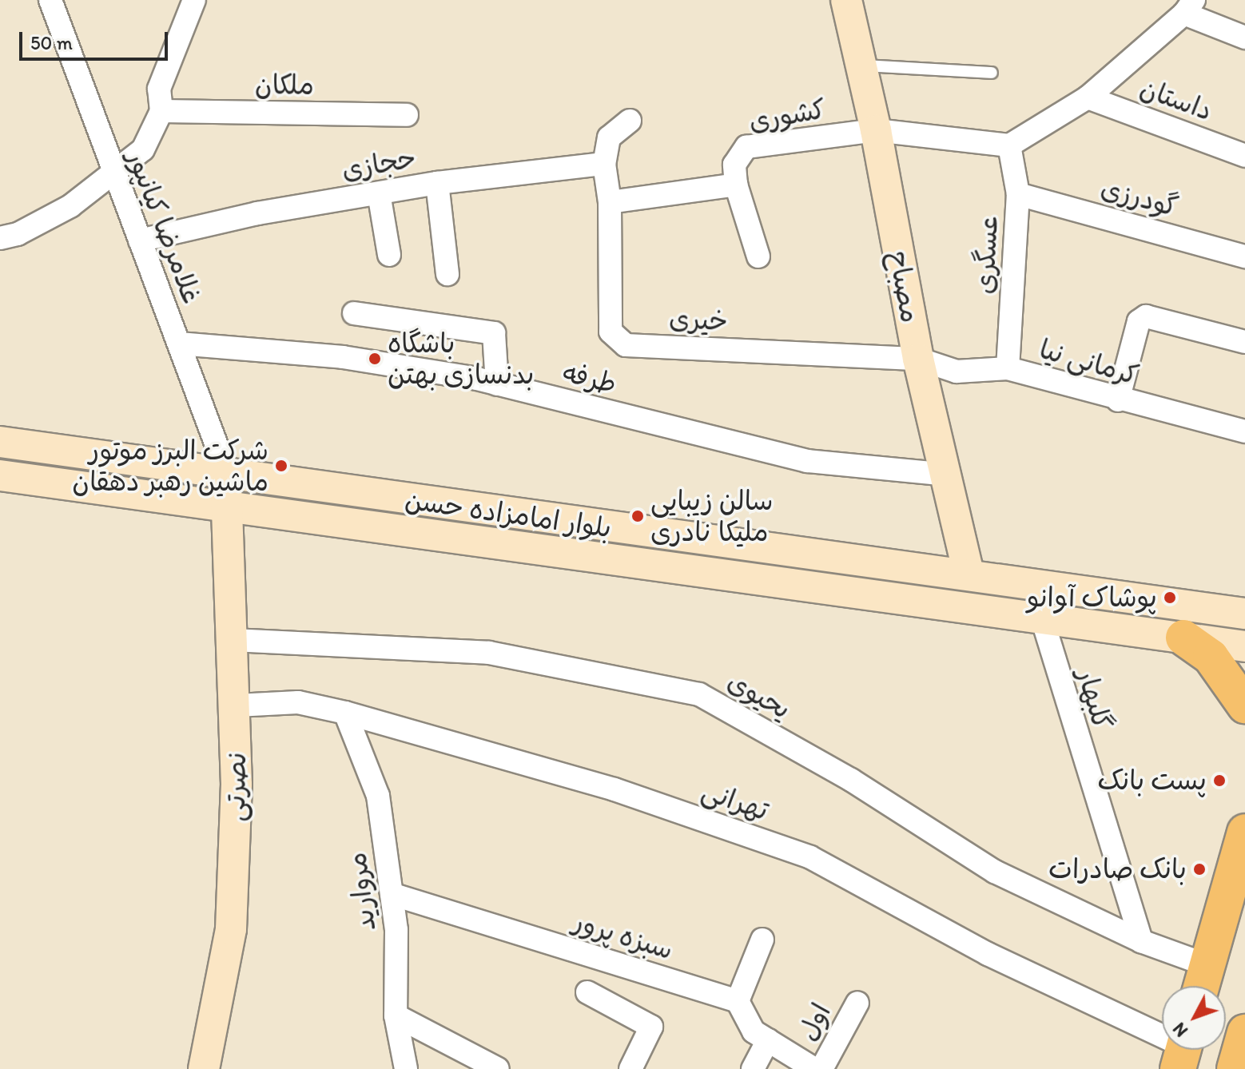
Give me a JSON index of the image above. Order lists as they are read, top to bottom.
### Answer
{
  "streets": {
    "main road": ["مصباح", "بلوار امامزاده حسن", "نصرتی"],
    "street": [
      "ملکان",
      "داستان",
      "کشوری",
      "حجازی",
      "گودرزی",
      "غلامرضا کیانپور",
      "عسگری",
      "خیری",
      "کرمانی نیا",
      "طرفه",
      "یحیوی",
      "گلبهار",
      "تهرانی",
      "مروارید",
      "سبزه پرور",
      "اول"
    ]
  },
  "crossings": [
    ["کشوری", "عسگری"],
    ["کشوری", "مصباح"],
    ["حجازی", "غلامرضا کیانپور"],
    ["حجازی", "خیری"],
    ["گودرزی", "عسگری"],
    ["غلامرضا کیانپور", "طرفه"],
    ["غلامرضا کیانپور", "بلوار امامزاده حسن"],
    ["غلامرضا کیانپور", "نصرتی"],
    ["عسگری", "کرمانی نیا"],
    ["مصباح", "خیری"],
    ["مصباح", "کرمانی نیا"],
    ["مصباح", "طرفه"],
    ["مصباح", "بلوار امامزاده حسن"],
    ["خیری", "کرمانی نیا"],
    ["بلوار امامزاده حسن", "گلبهار"],
    ["بلوار امامزاده حسن", "نصرتی"],
    ["یحیوی", "گلبهار"],
    ["یحیوی", "نصرتی"],
    ["نصرتی", "تهرانی"],
    ["تهرانی", "مروارید"],
    ["مروارید", "سبزه پرور"]
  ],
  "places": [
    "باشگاه بدنسازی بهتن",
    "شرکت البرز موتور ماشین رهبر دهقان",
    "سالن زیبایی ملیکا نادری",
    "پوشاک آوانو",
    "پست بانک",
    "بانک صادرات"
  ],
  "scale_bar": "50 m",
  "north": "bottom left"
}
